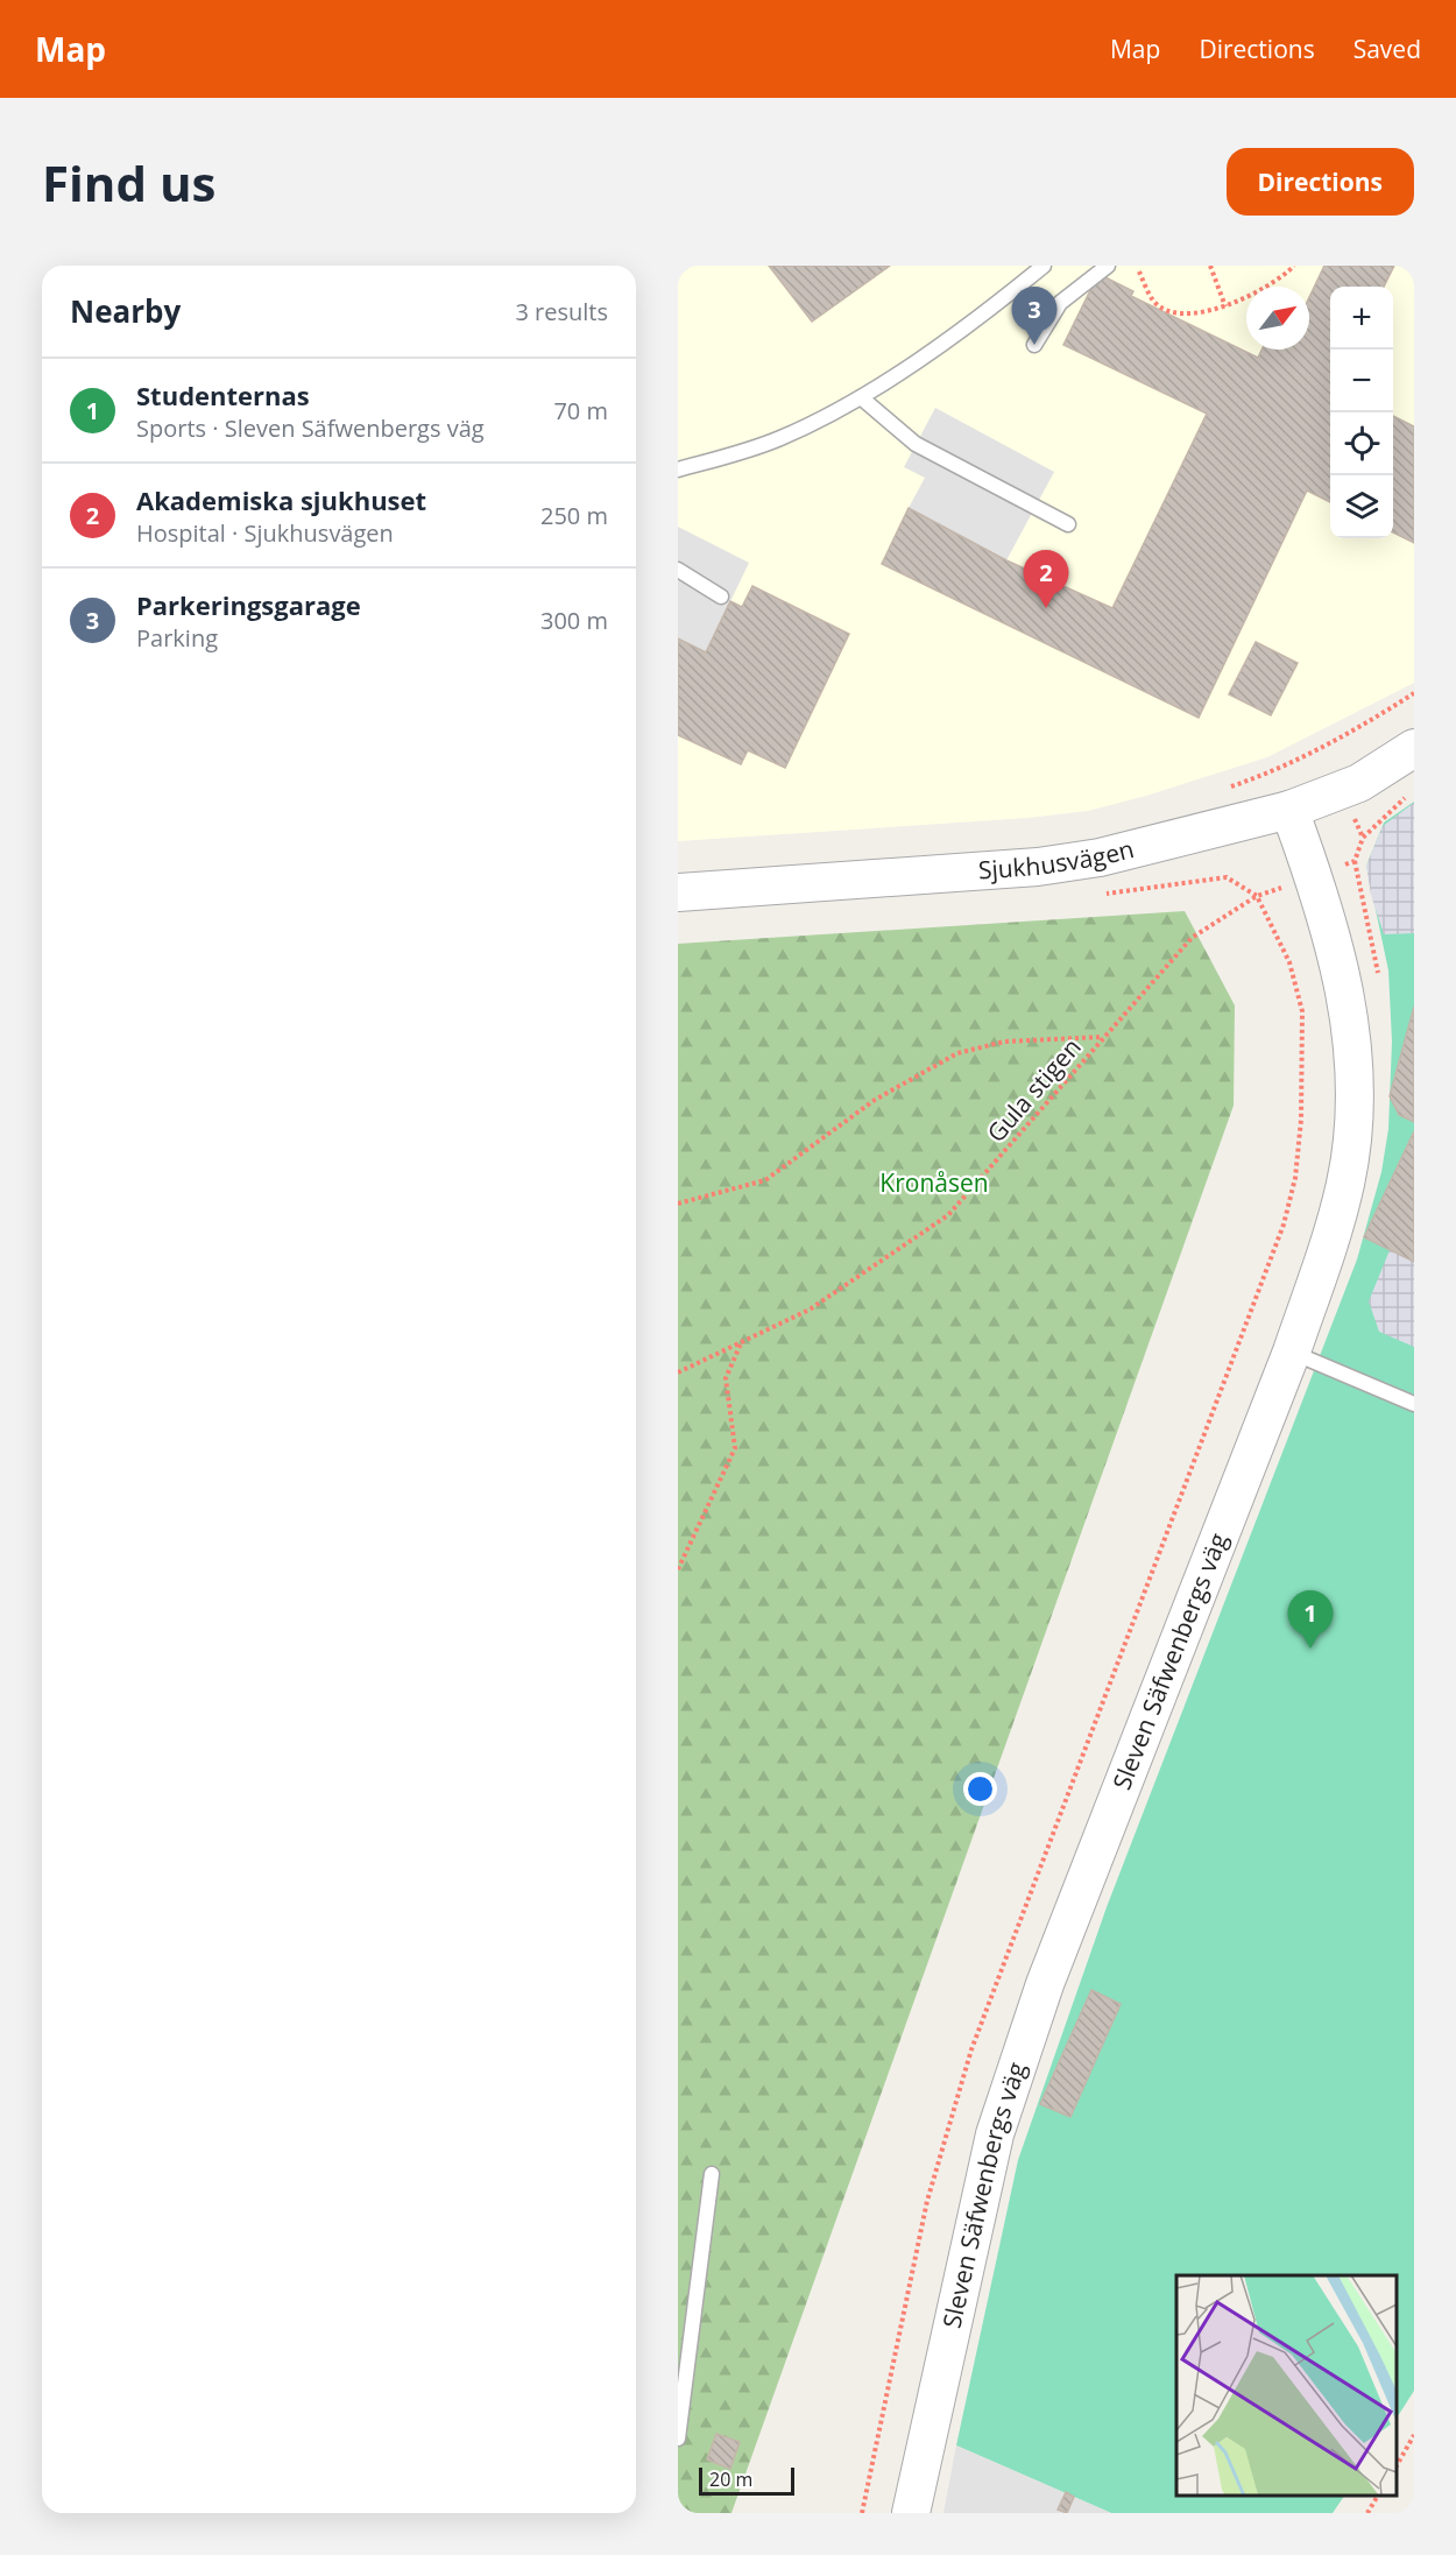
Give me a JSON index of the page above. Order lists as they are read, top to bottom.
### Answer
{
  "streets": {
    "street": ["Sjukhusvägen", "Sleven Säfwenbergs väg"],
    "path": ["Gula stigen"]
  },
  "crossings": [
    ["Sjukhusvägen", "Sleven Säfwenbergs väg"]
  ],
  "parks": ["Kronåsen"],
  "scale_bar": "20 m",
  "north": "top right",
  "page": {
    "header": "Map",
    "nav": ["Map", "Directions", "Saved"],
    "buttons": "Directions",
    "title": "Find us",
    "heading": ["Nearby", "3 results"],
    "map_buttons": ["+", "−"],
    "pins": ["3", "2", "1"],
    "list": [
      {
        "mark": "1",
        "name": "Studenternas",
        "note": "Sports · Sleven Säfwenbergs väg",
        "value": "70 m"
      },
      {
        "mark": "2",
        "name": "Akademiska sjukhuset",
        "note": "Hospital · Sjukhusvägen",
        "value": "250 m"
      },
      {
        "mark": "3",
        "name": "Parkeringsgarage",
        "note": "Parking",
        "value": "300 m"
      }
    ],
    "scale": "20 m"
  }
}
